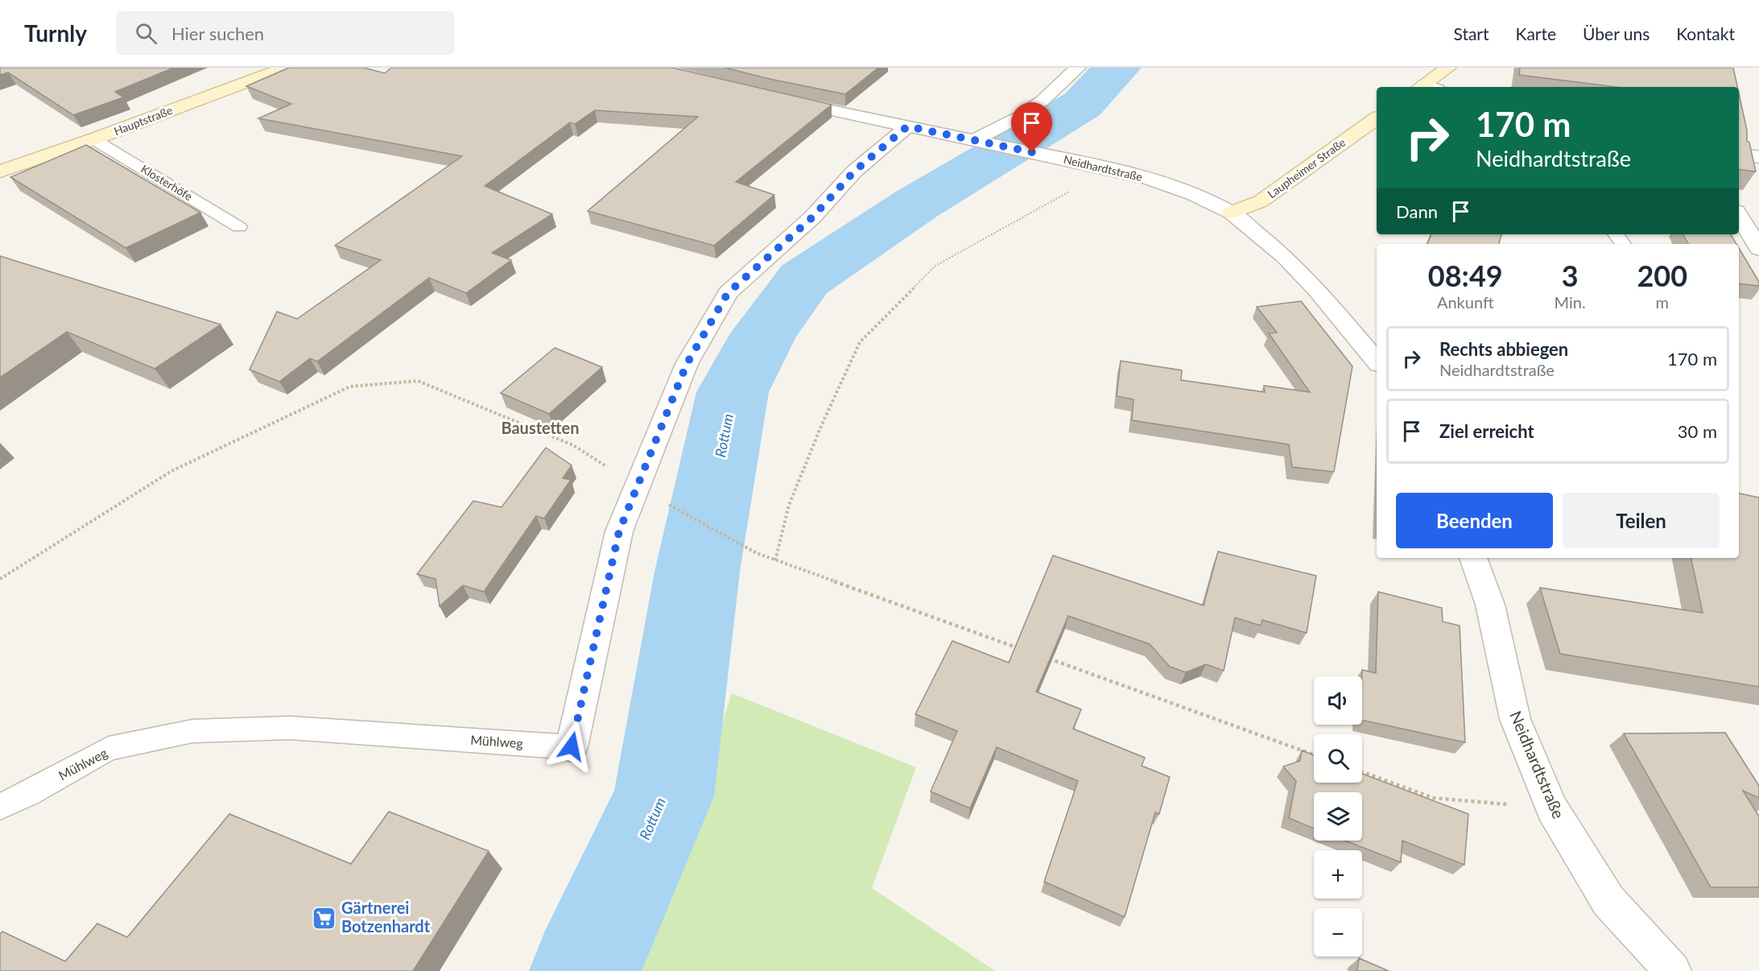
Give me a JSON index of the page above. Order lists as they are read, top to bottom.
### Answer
{
  "streets": {
    "street": [
      "Hauptstraße",
      "Neidhardtstraße",
      "Laupheimer Straße",
      "Mühlweg"
    ],
    "lane": ["Klosterhöfe"]
  },
  "crossings": [
    ["Hauptstraße", "Klosterhöfe"],
    ["Neidhardtstraße", "Laupheimer Straße"],
    ["Neidhardtstraße", "Mühlweg"]
  ],
  "districts": ["Baustetten"],
  "water": ["Rottum"],
  "places": {
    "supermarket": ["Gärtnerei Botzenhardt"]
  },
  "page": {
    "header": "Turnly",
    "search": "Hier suchen",
    "nav": [
      "Start",
      "Karte",
      "Über uns",
      "Kontakt"
    ],
    "turn": ["170 m", "Neidhardtstraße"],
    "then": "Dann",
    "eta": [
      "08:49",
      "Ankunft",
      "3",
      "Min.",
      "200",
      "m"
    ],
    "list": [
      {
        "name": "Rechts abbiegen",
        "note": "Neidhardtstraße",
        "value": "170 m"
      },
      {
        "name": "Ziel erreicht",
        "value": "30 m"
      }
    ],
    "buttons": ["Beenden", "Teilen"],
    "map_buttons": ["+", "−"]
  }
}
